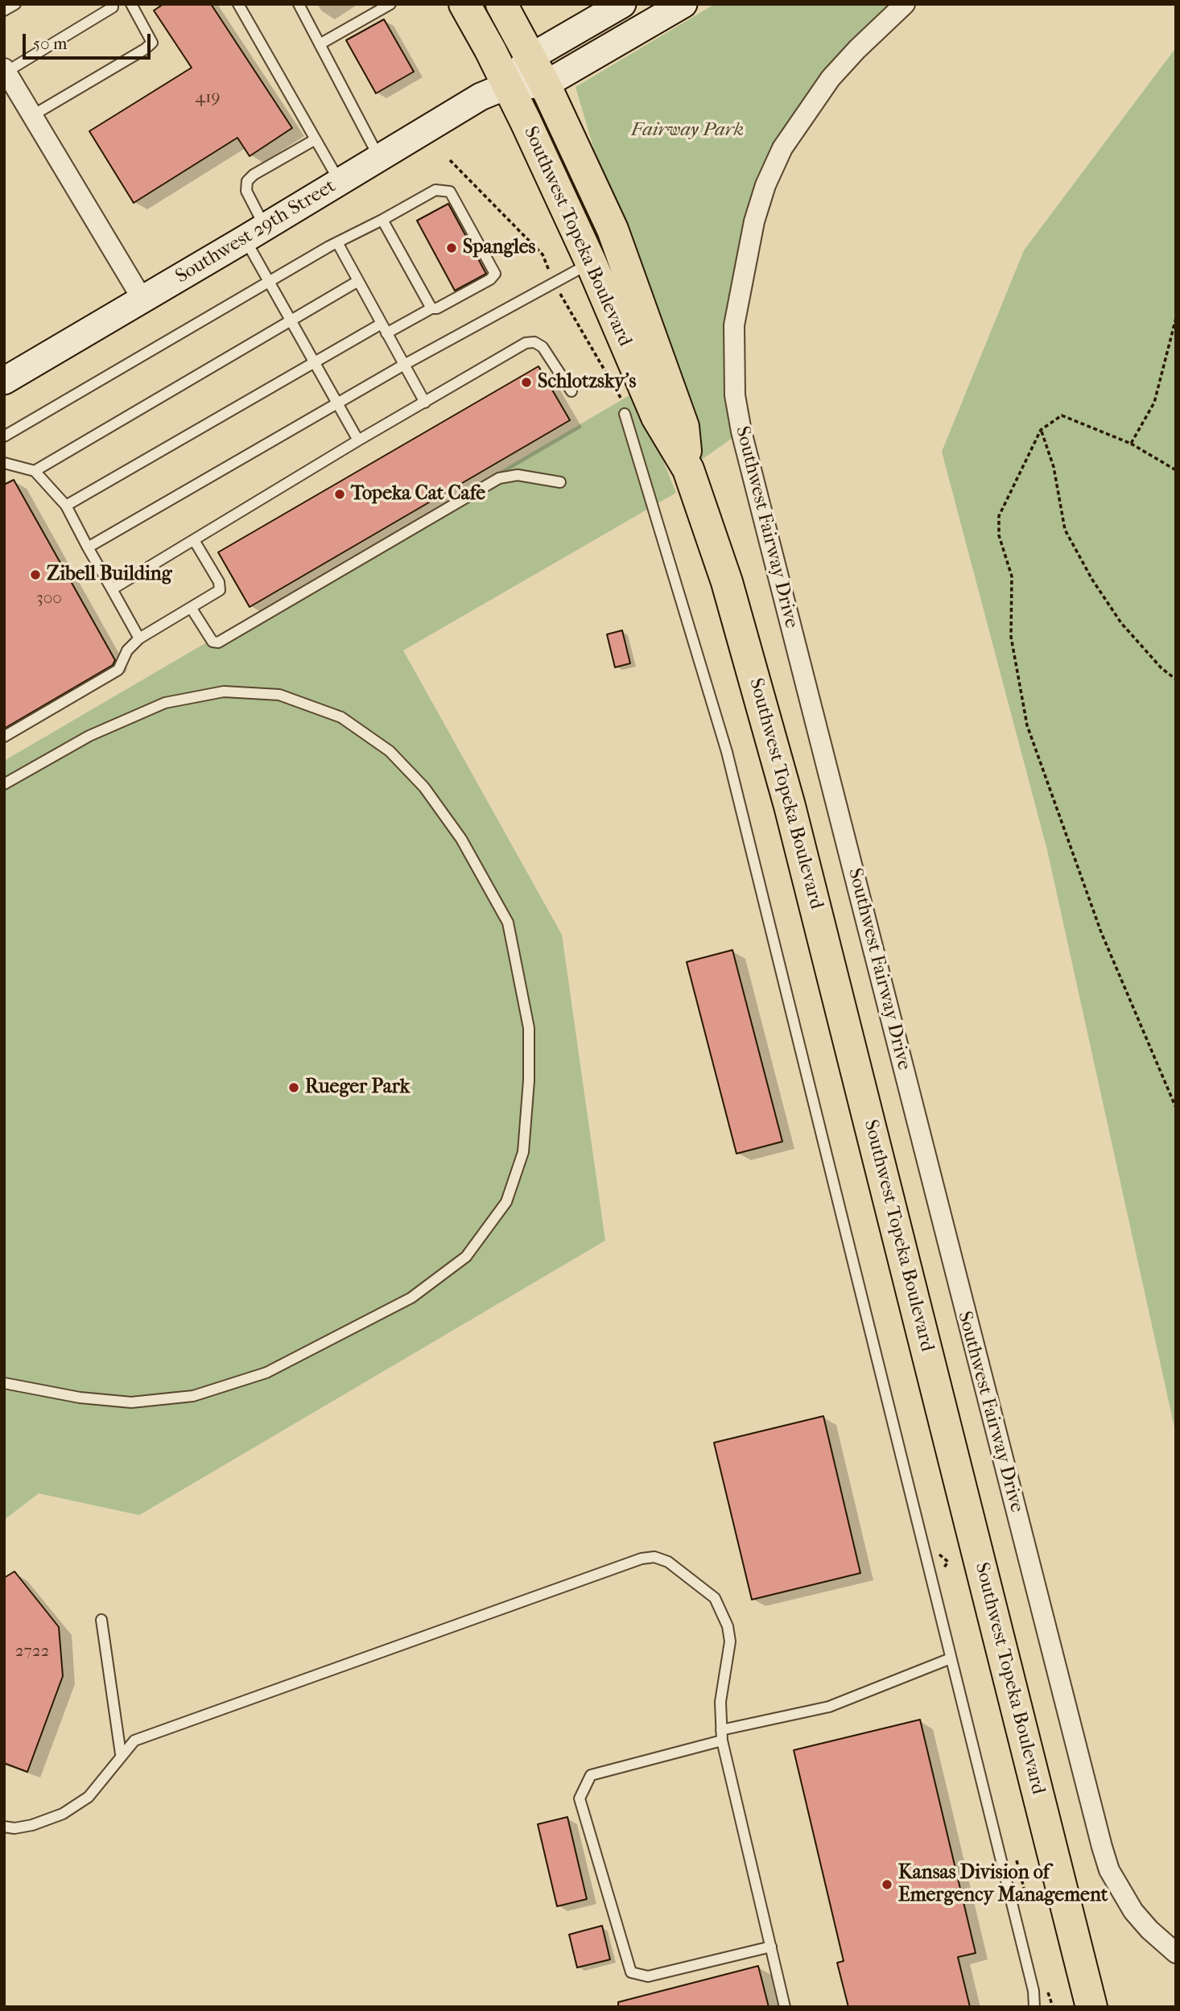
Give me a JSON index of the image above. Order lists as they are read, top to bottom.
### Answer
{
  "streets": {
    "main road": ["Southwest 29th Street", "Southwest Topeka Boulevard"],
    "street": ["Southwest Fairway Drive"]
  },
  "crossings": [
    ["Southwest 29th Street", "Southwest Topeka Boulevard"]
  ],
  "parks": ["Fairway Park"],
  "places": [
    "Spangles",
    "Schlotzsky's",
    "Topeka Cat Cafe",
    "Zibell Building",
    "Rueger Park",
    "Kansas Division of Emergency Management"
  ],
  "house_numbers": ["419", "300", "2722"],
  "scale_bar": "50 m"
}
